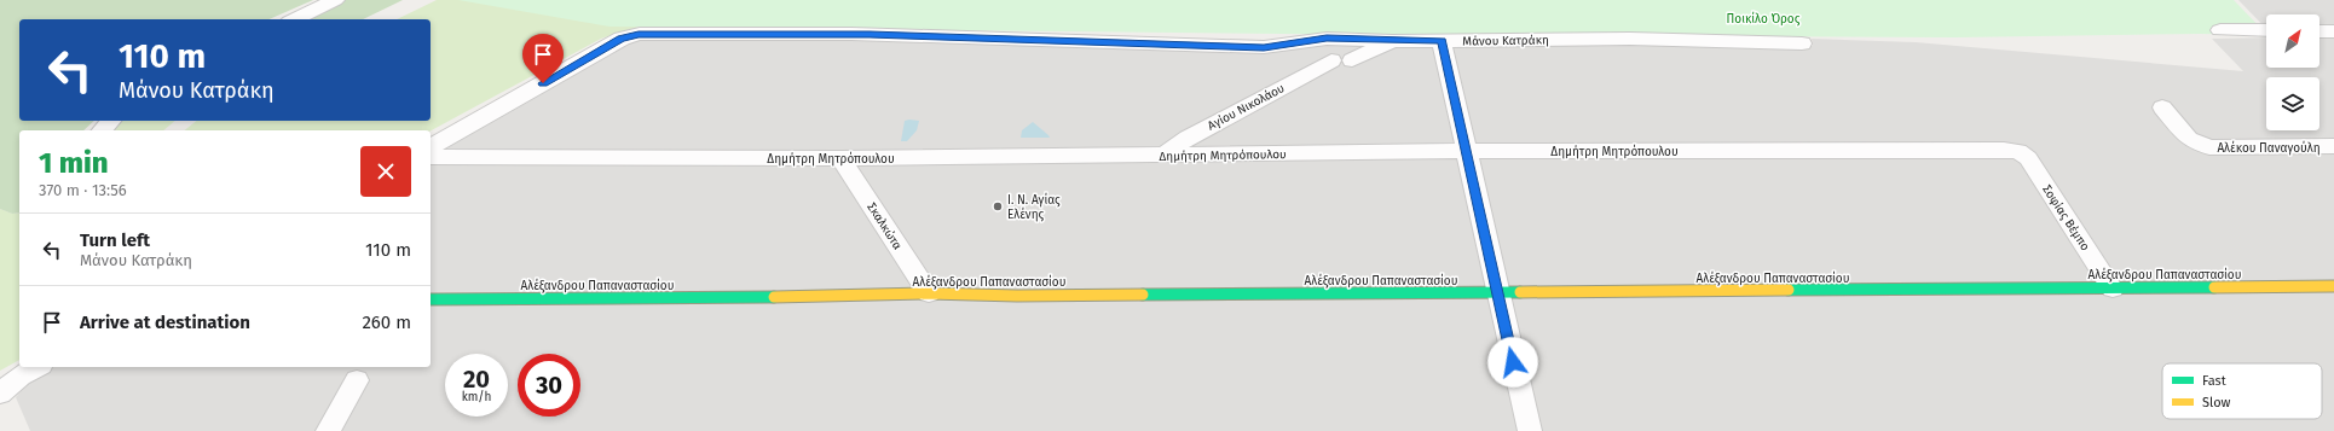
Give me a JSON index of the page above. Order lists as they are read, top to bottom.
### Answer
{
  "streets": {
    "street": [
      "Μάνου Κατράκη",
      "Αγίου Νικολάου",
      "Αλέκου Παναγούλη",
      "Δημήτρη Μητρόπουλου",
      "Σοφίας Βέμπο",
      "Σκαλκώτα",
      "Αλέξανδρου Παπαναστασίου"
    ]
  },
  "crossings": [
    ["Αγίου Νικολάου", "Δημήτρη Μητρόπουλου"],
    ["Δημήτρη Μητρόπουλου", "Σοφίας Βέμπο"],
    ["Δημήτρη Μητρόπουλου", "Σκαλκώτα"],
    ["Σοφίας Βέμπο", "Αλέξανδρου Παπαναστασίου"],
    ["Σκαλκώτα", "Αλέξανδρου Παπαναστασίου"]
  ],
  "parks": ["Ποικίλο Όρος"],
  "places": ["Ι. Ν. Αγίας Ελένης"],
  "legend": ["Fast", "Slow"],
  "north": "top right",
  "page": {
    "turn": ["110 m", "Μάνου Κατράκη"],
    "heading": ["1 min", "370 m · 13:56"],
    "list": [
      {
        "name": "Turn left",
        "note": "Μάνου Κατράκη",
        "value": "110 m"
      },
      {
        "name": "Arrive at destination",
        "value": "260 m"
      }
    ],
    "speed": "20 km/h",
    "limit": "30"
  }
}
